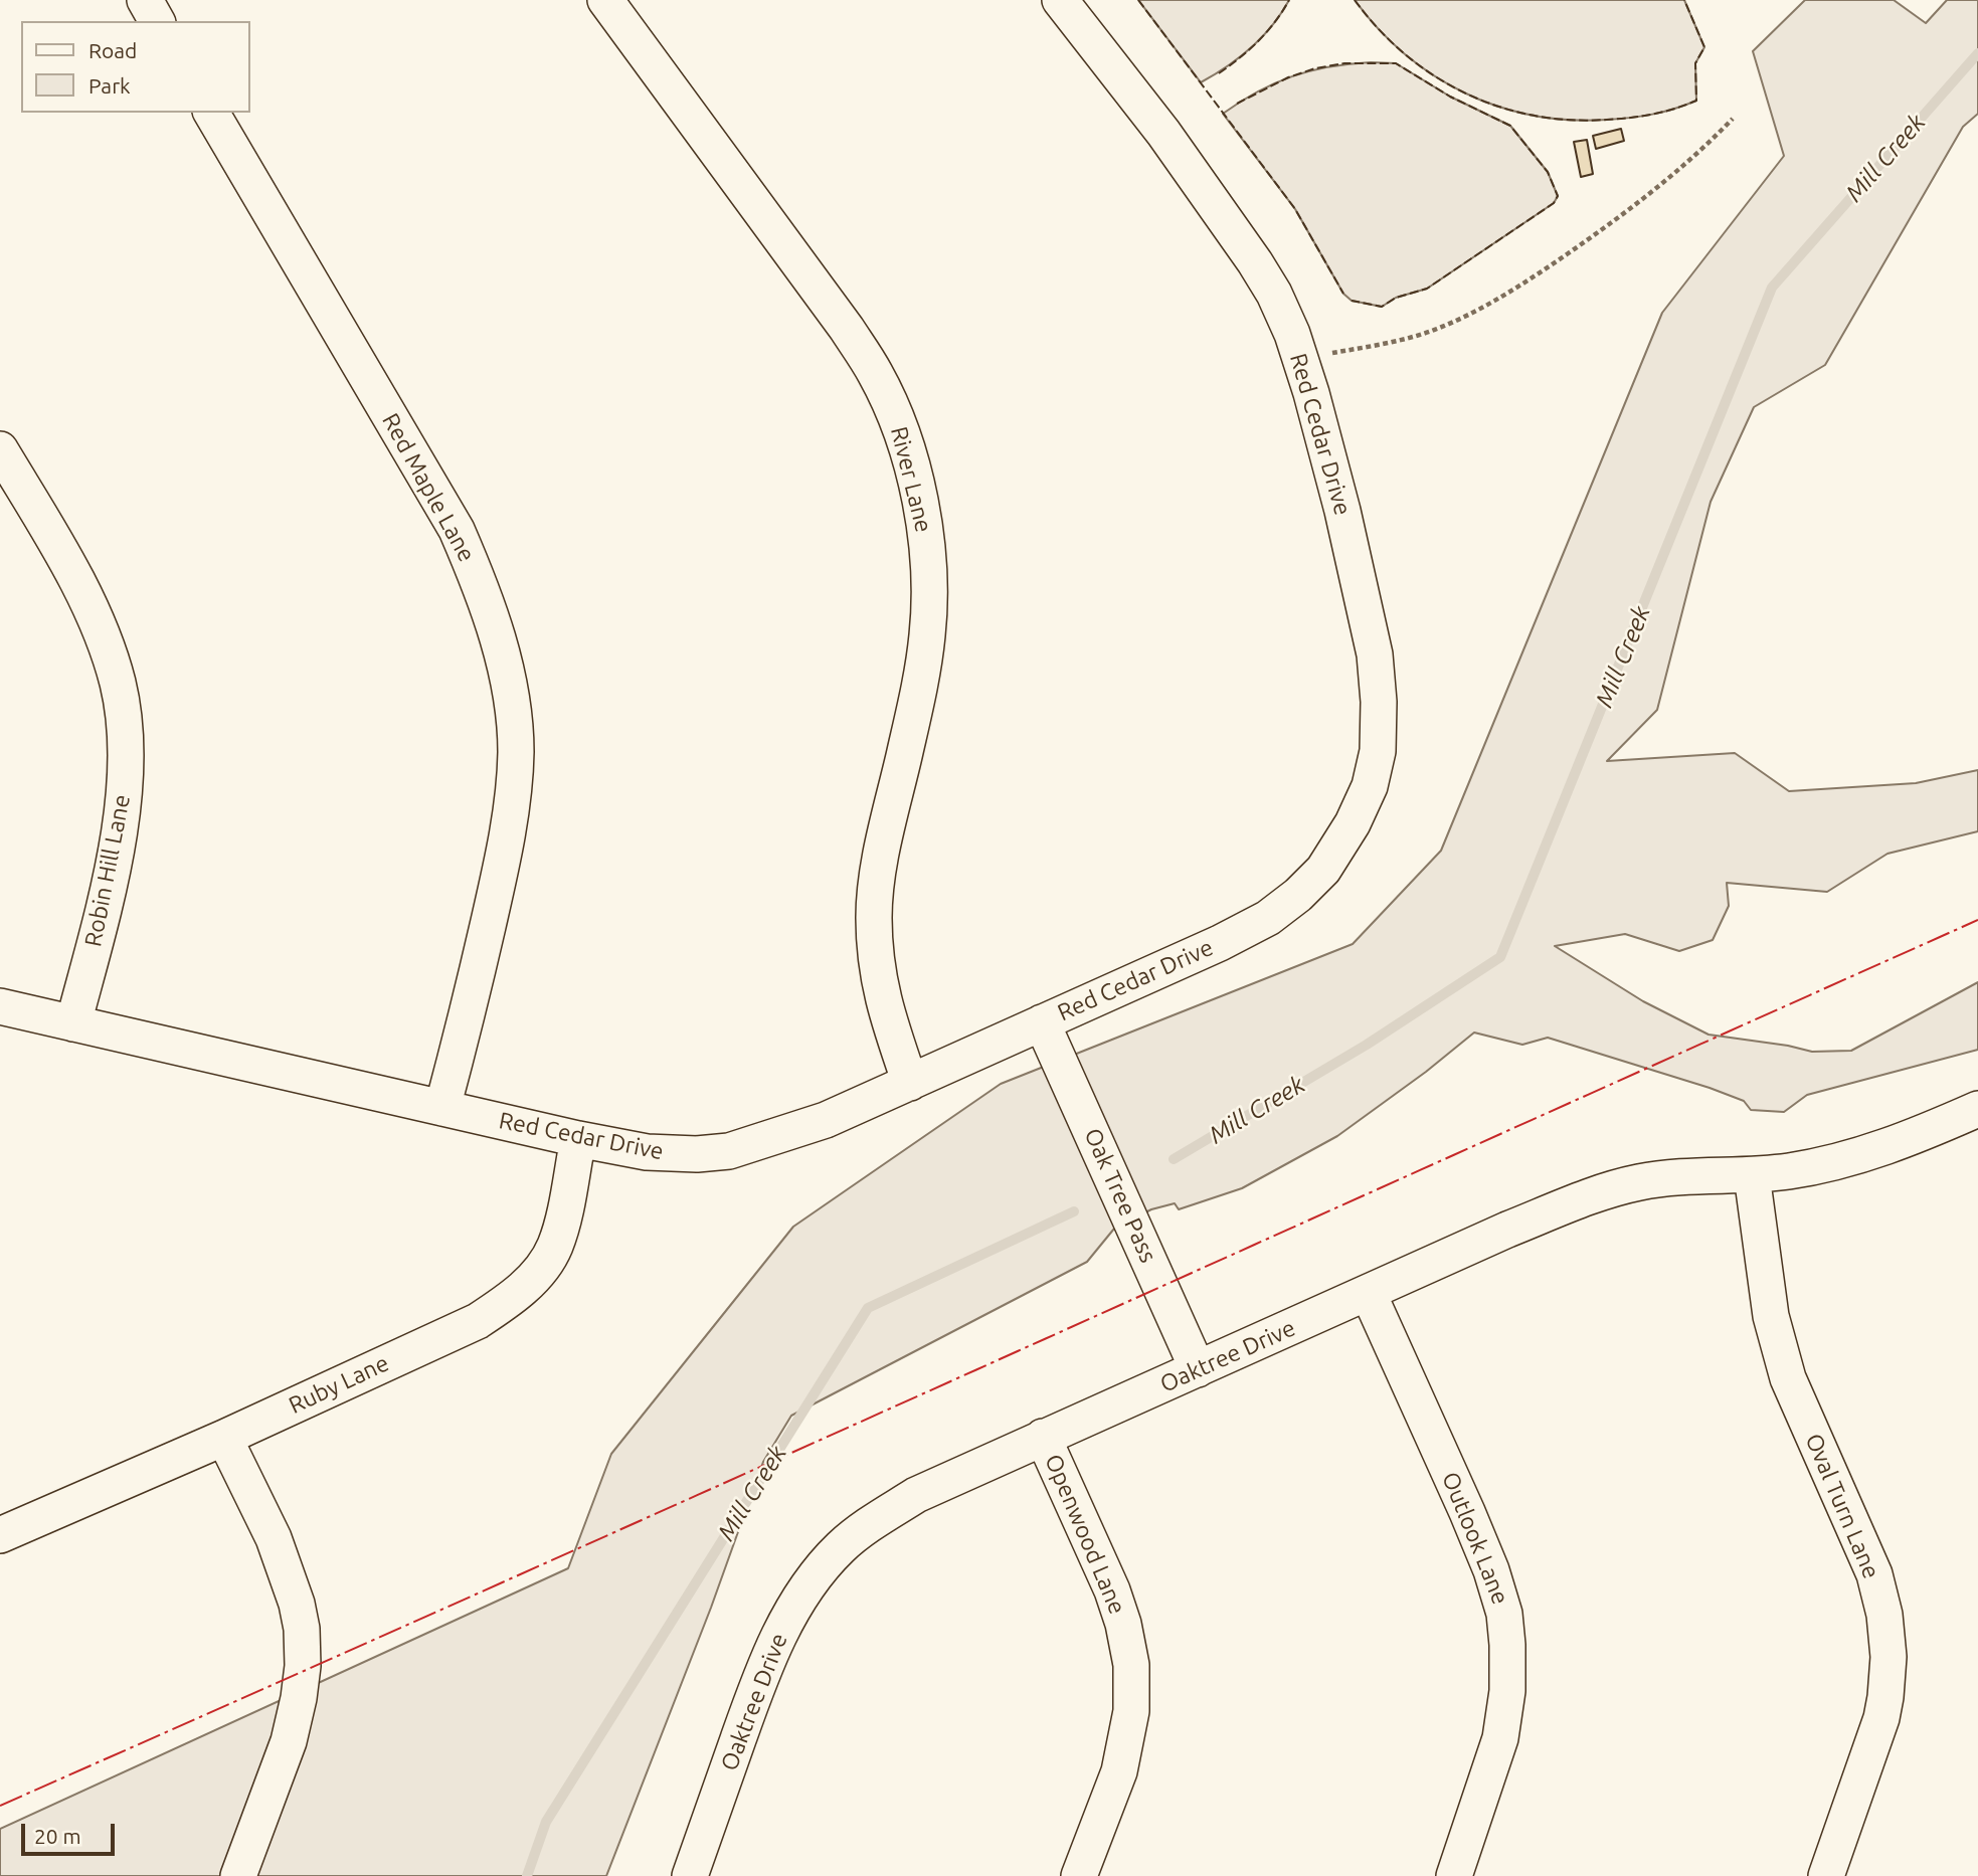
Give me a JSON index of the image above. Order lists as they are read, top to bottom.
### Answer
{
  "streets": {
    "street": [
      "Red Cedar Drive",
      "River Lane",
      "Red Maple Lane",
      "Robin Hill Lane",
      "Oak Tree Pass",
      "Oaktree Drive",
      "Ruby Lane",
      "Oval Turn Lane",
      "Openwood Lane",
      "Outlook Lane"
    ]
  },
  "crossings": [
    ["Red Cedar Drive", "River Lane"],
    ["Red Cedar Drive", "Red Maple Lane"],
    ["Red Cedar Drive", "Robin Hill Lane"],
    ["Red Cedar Drive", "Oak Tree Pass"],
    ["Red Cedar Drive", "Ruby Lane"],
    ["Oak Tree Pass", "Oaktree Drive"],
    ["Oaktree Drive", "Oval Turn Lane"],
    ["Oaktree Drive", "Openwood Lane"],
    ["Oaktree Drive", "Outlook Lane"]
  ],
  "water": ["Mill Creek"],
  "legend": ["Road", "Park"],
  "scale_bar": "20 m"
}
